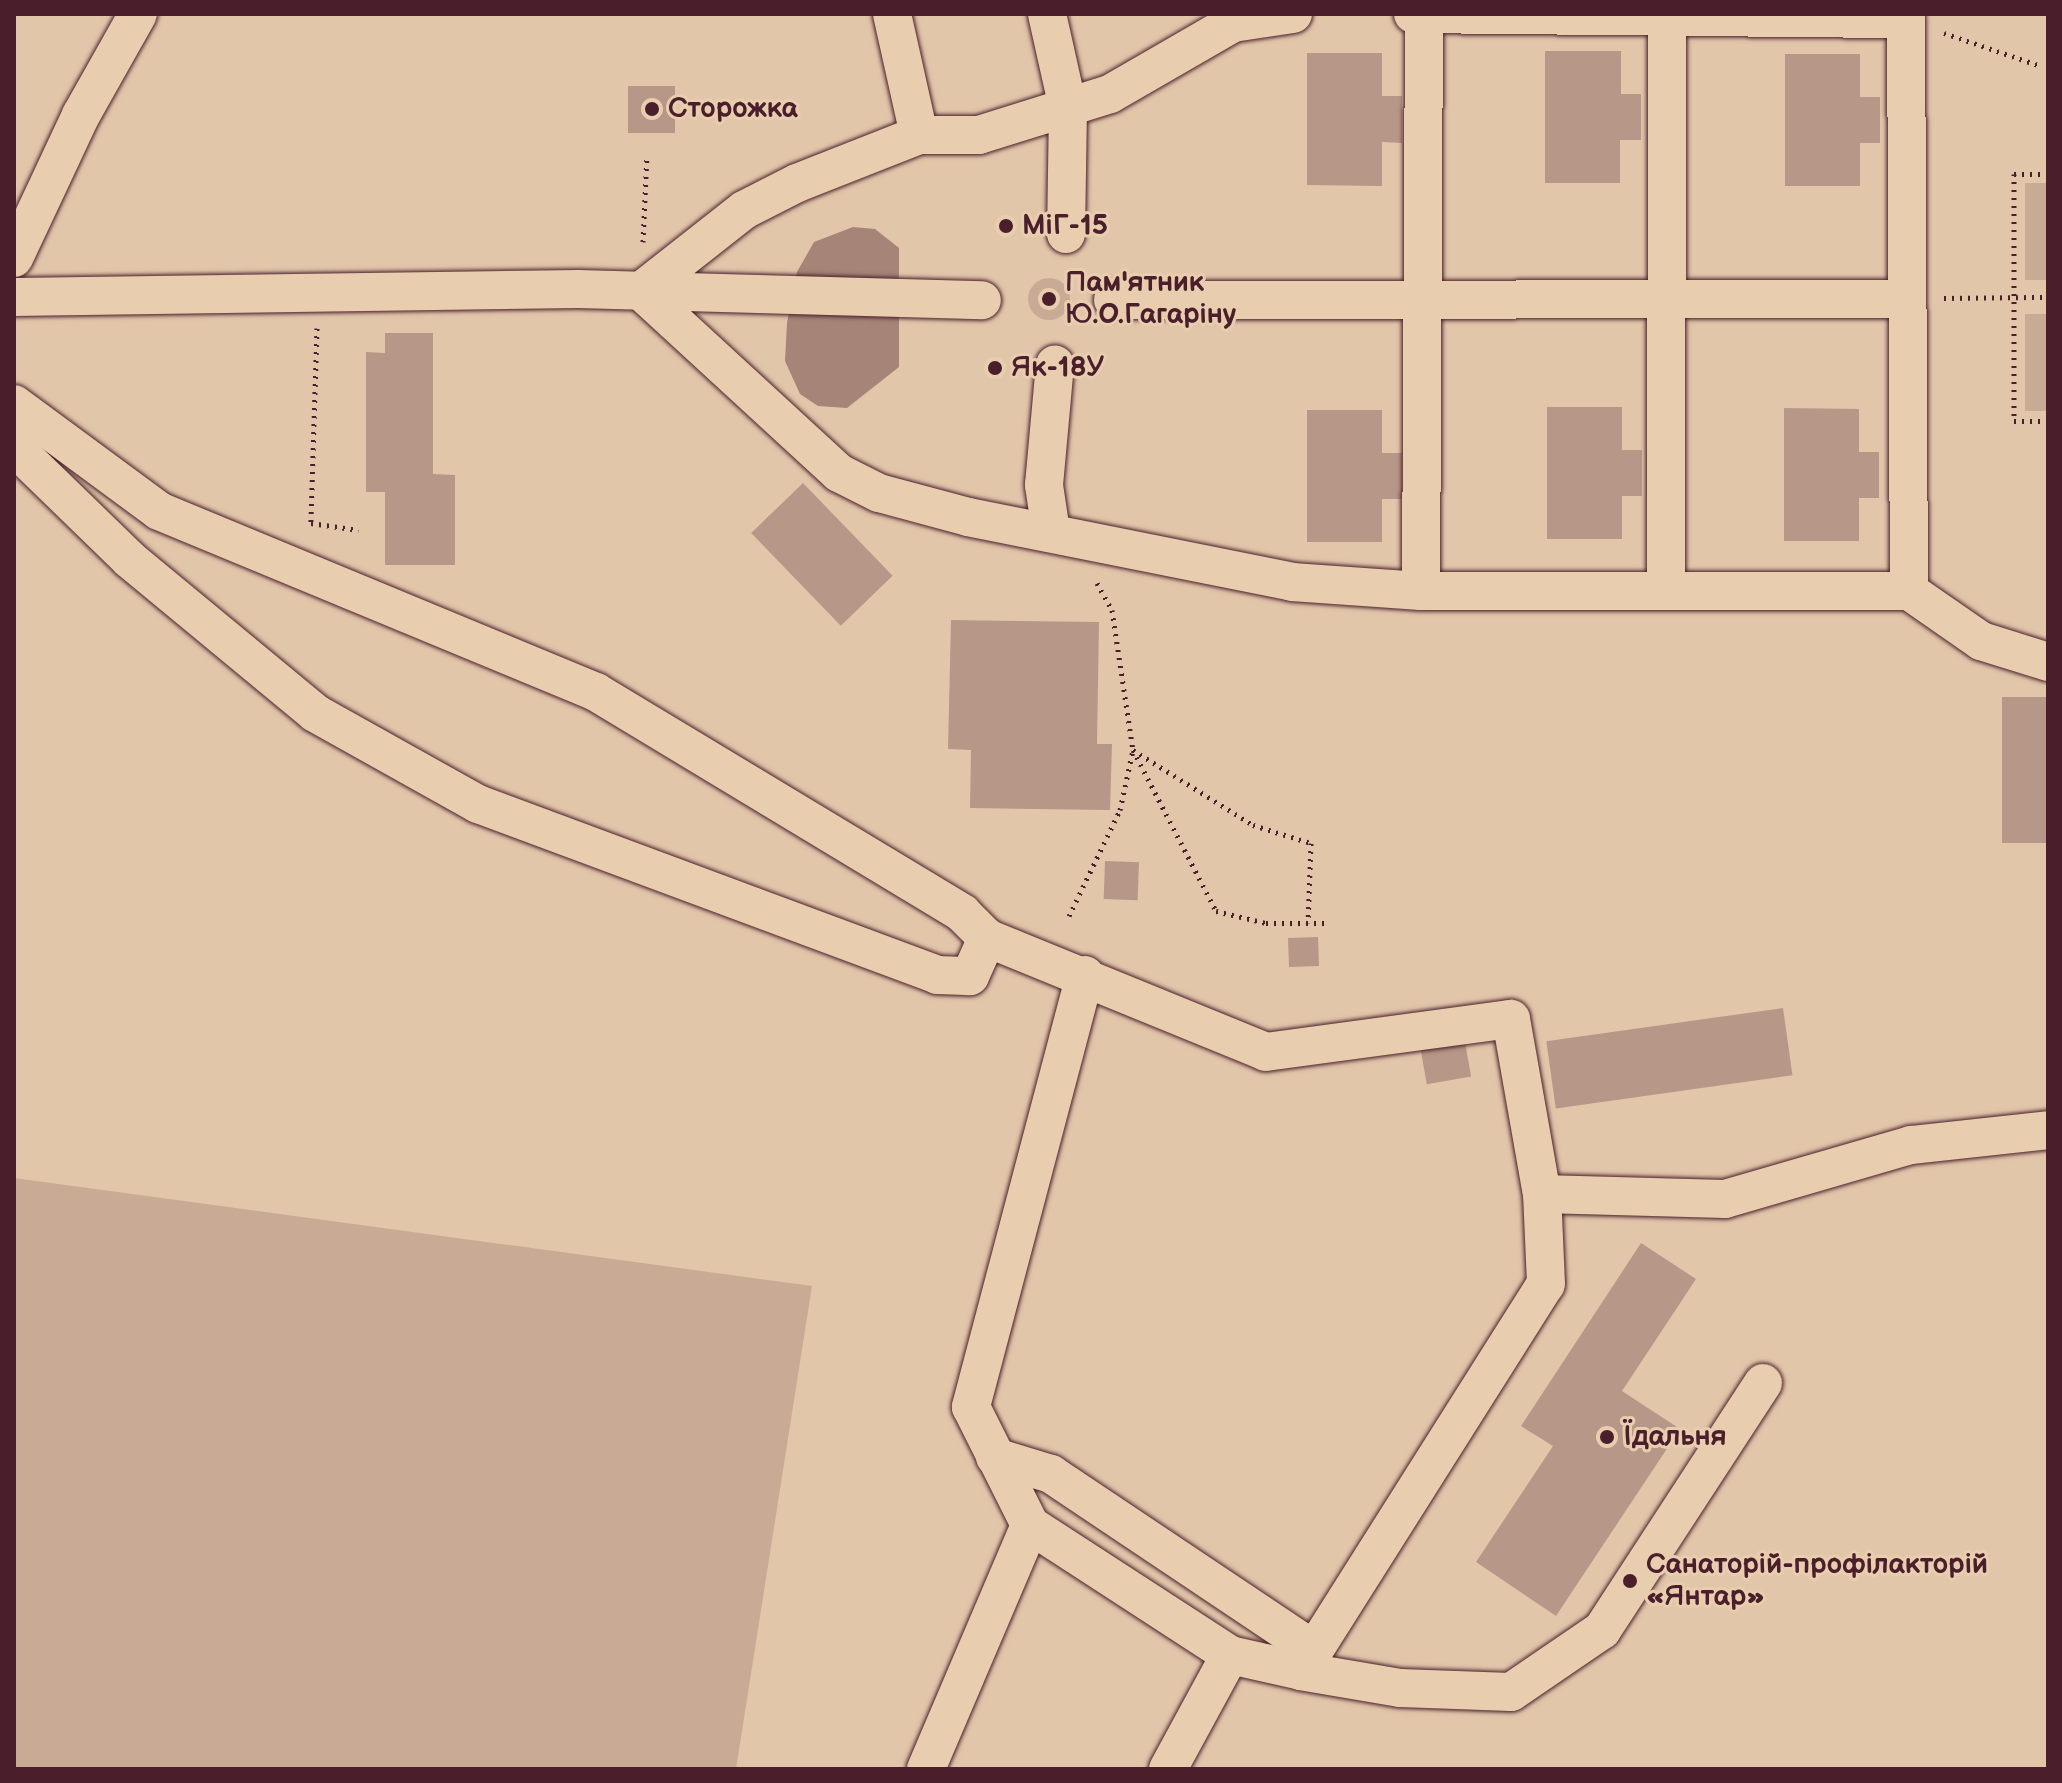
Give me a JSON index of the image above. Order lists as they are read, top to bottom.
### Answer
{
  "places": [
    "Сторожка",
    "МіГ-15",
    "Пам'ятник Ю.O.Гагаріну",
    "Як-18У",
    "Їдальня",
    "Санаторій-профілакторій «Янтар»"
  ]
}
